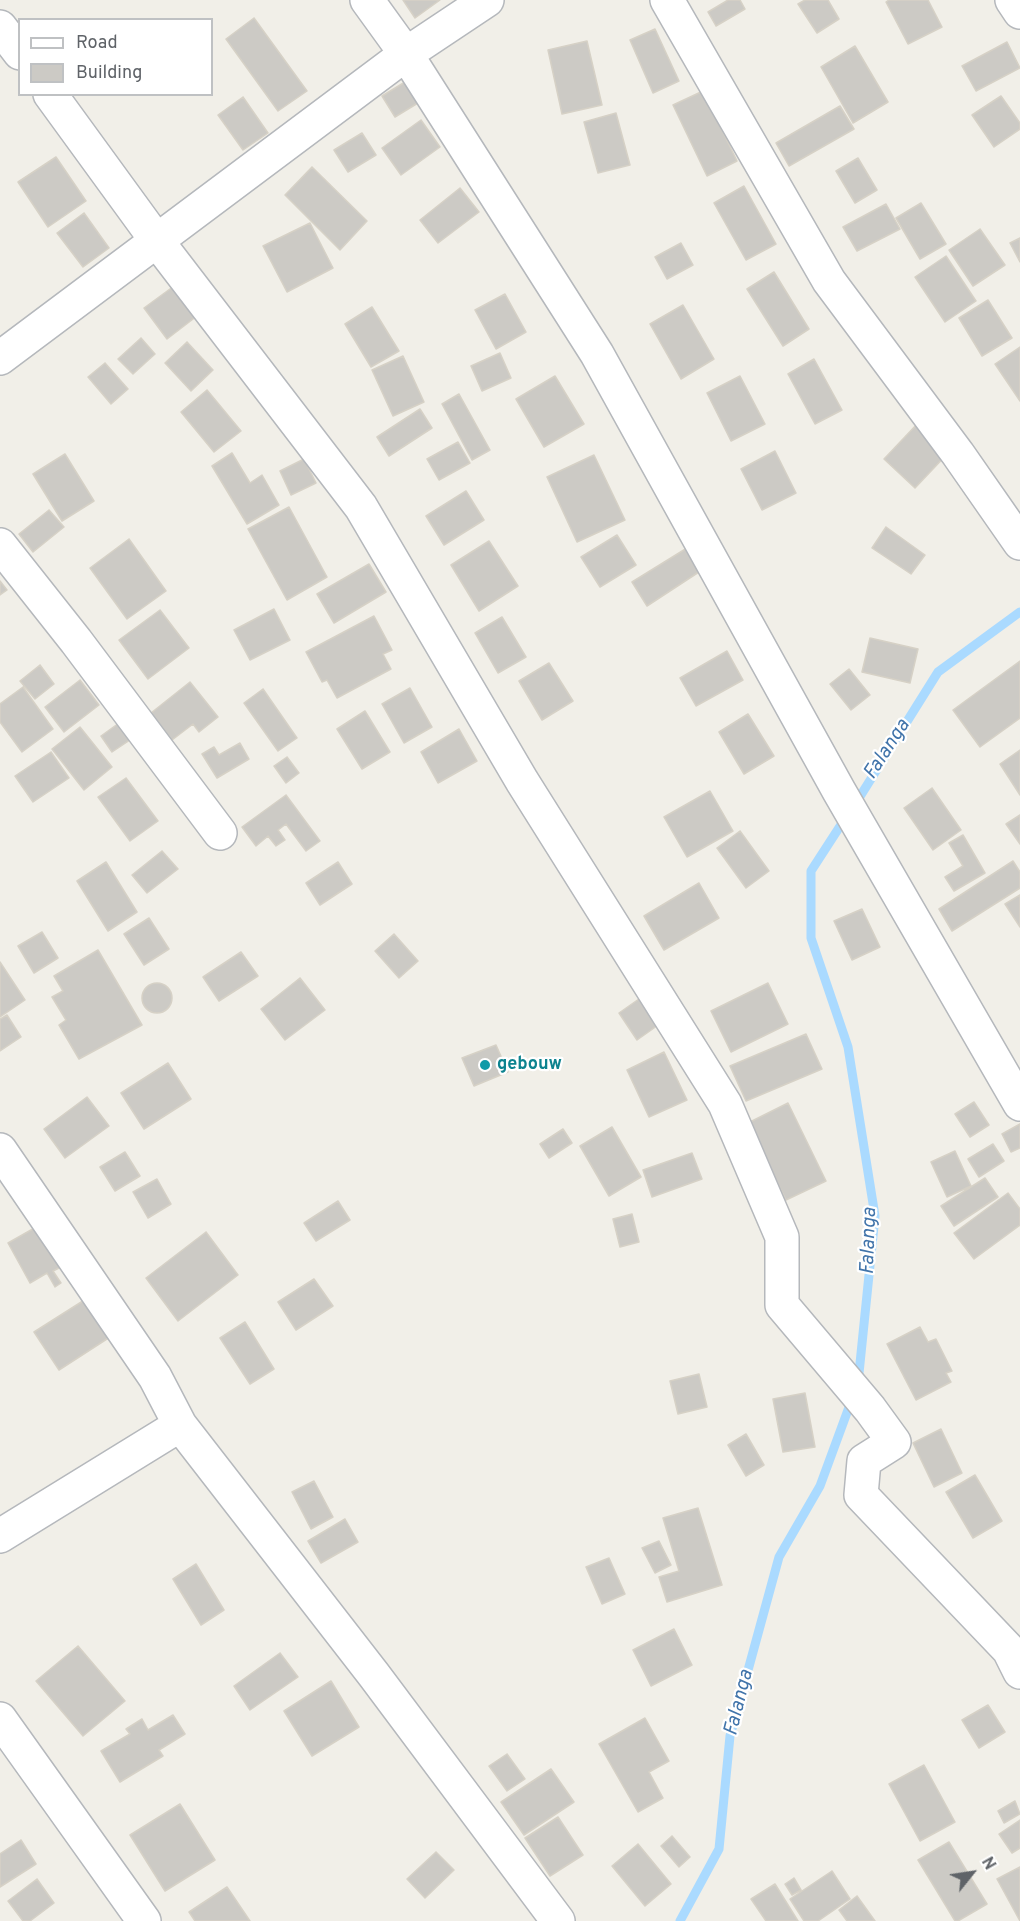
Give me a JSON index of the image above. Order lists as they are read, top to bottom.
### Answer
{
  "water": ["Falanga"],
  "places": ["gebouw"],
  "legend": ["Road", "Building"],
  "north": "top right"
}
